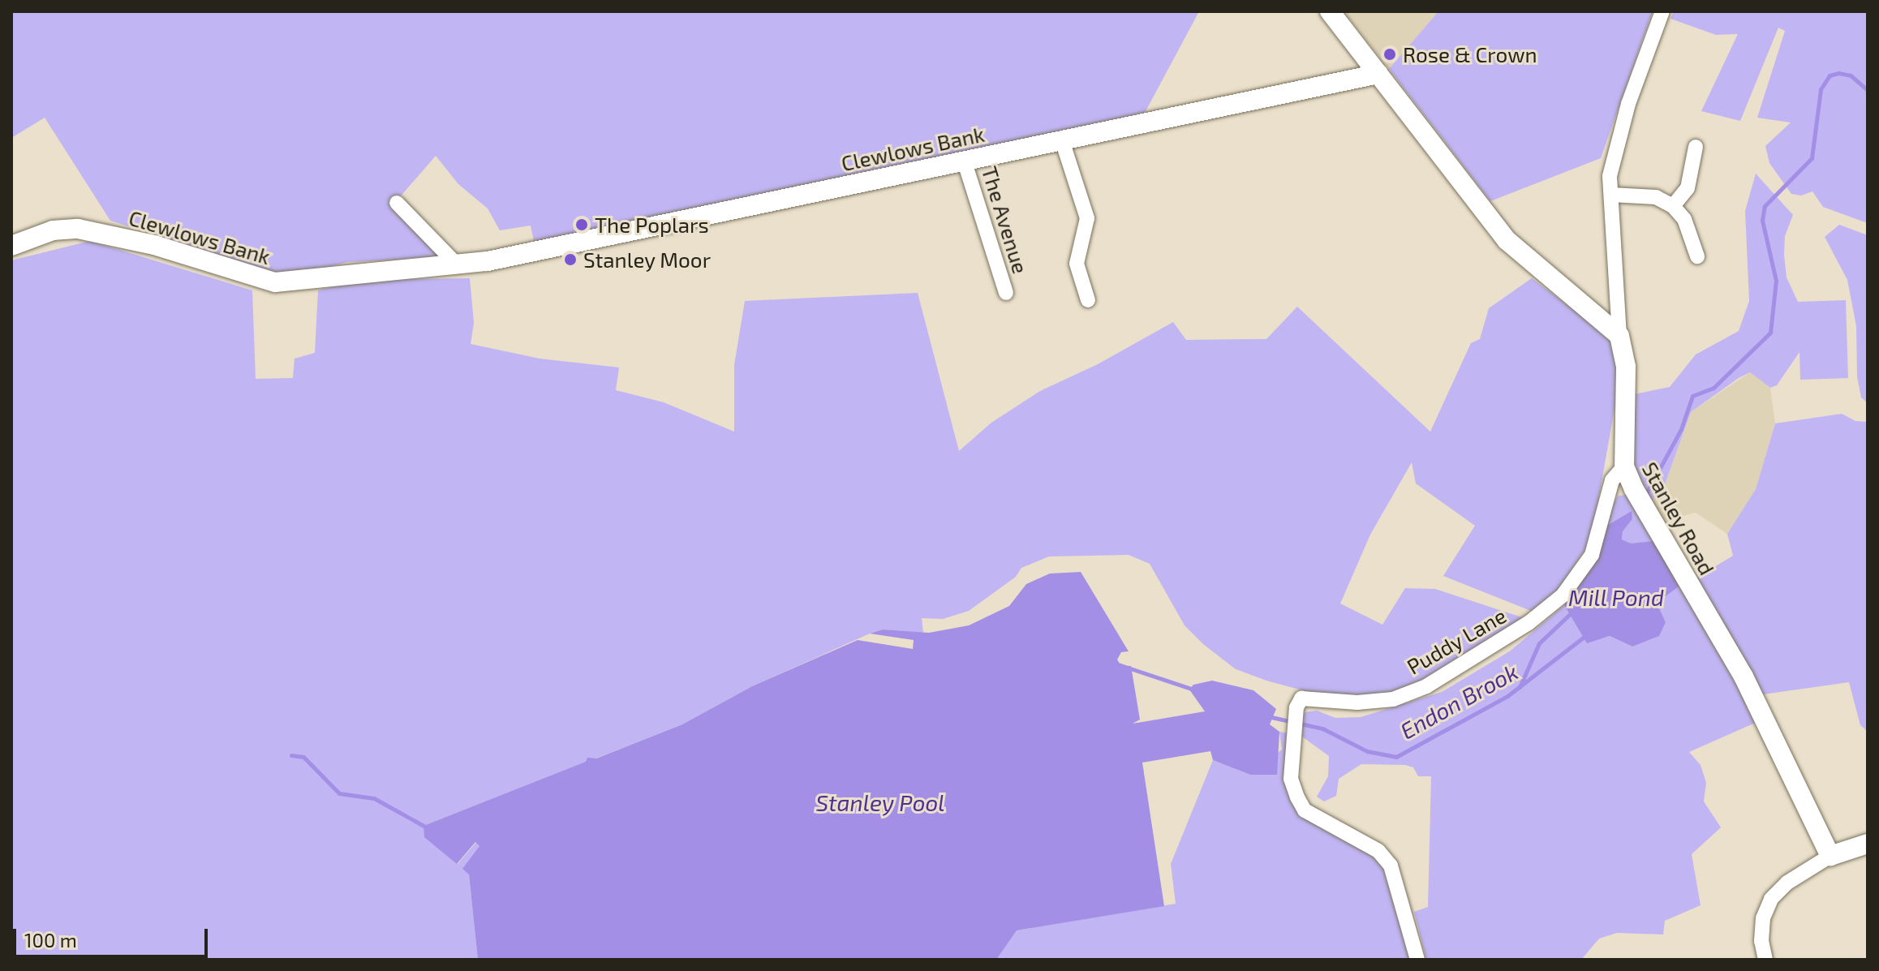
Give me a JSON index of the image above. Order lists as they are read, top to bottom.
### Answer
{
  "streets": {
    "street": [
      "Clewlows Bank",
      "The Avenue",
      "Stanley Road",
      "Puddy Lane"
    ]
  },
  "crossings": [
    ["Clewlows Bank", "The Avenue"],
    ["Stanley Road", "Puddy Lane"]
  ],
  "water": ["Mill Pond", "Endon Brook", "Stanley Pool"],
  "places": ["Rose & Crown", "The Poplars", "Stanley Moor"],
  "scale_bar": "100 m"
}
